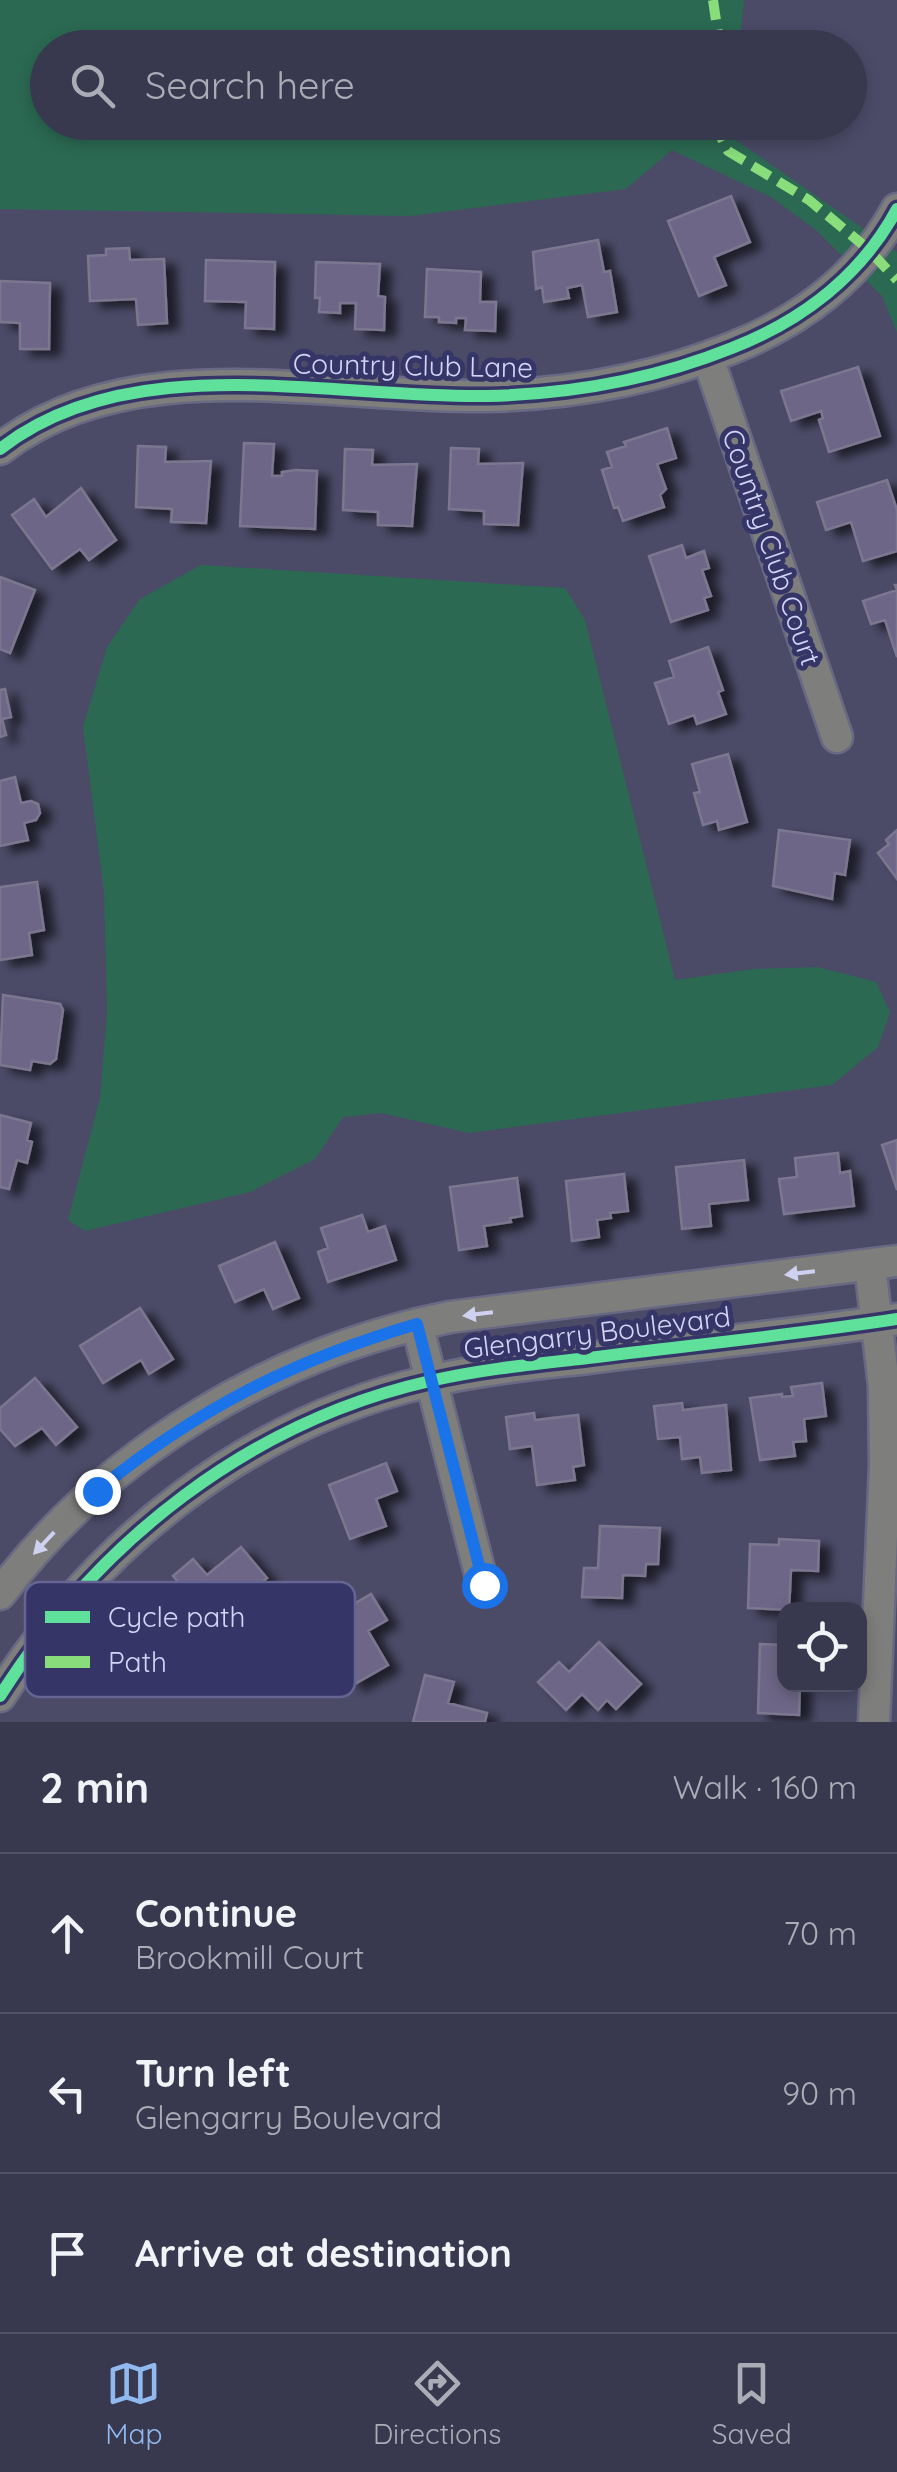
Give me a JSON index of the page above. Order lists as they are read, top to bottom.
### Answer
{
  "streets": {
    "street": ["Country Club Lane", "Country Club Court", "Glengarry Boulevard"]
  },
  "crossings": [
    ["Country Club Lane", "Country Club Court"]
  ],
  "legend": ["Cycle path", "Path"],
  "page": {
    "search": "Search here",
    "heading": ["2 min", "Walk · 160 m"],
    "list": [
      ["Continue", "Brookmill Court", "70 m"],
      ["Turn left", "Glengarry Boulevard", "90 m"],
      "Arrive at destination"
    ],
    "nav": ["Map", "Directions", "Saved"]
  }
}
